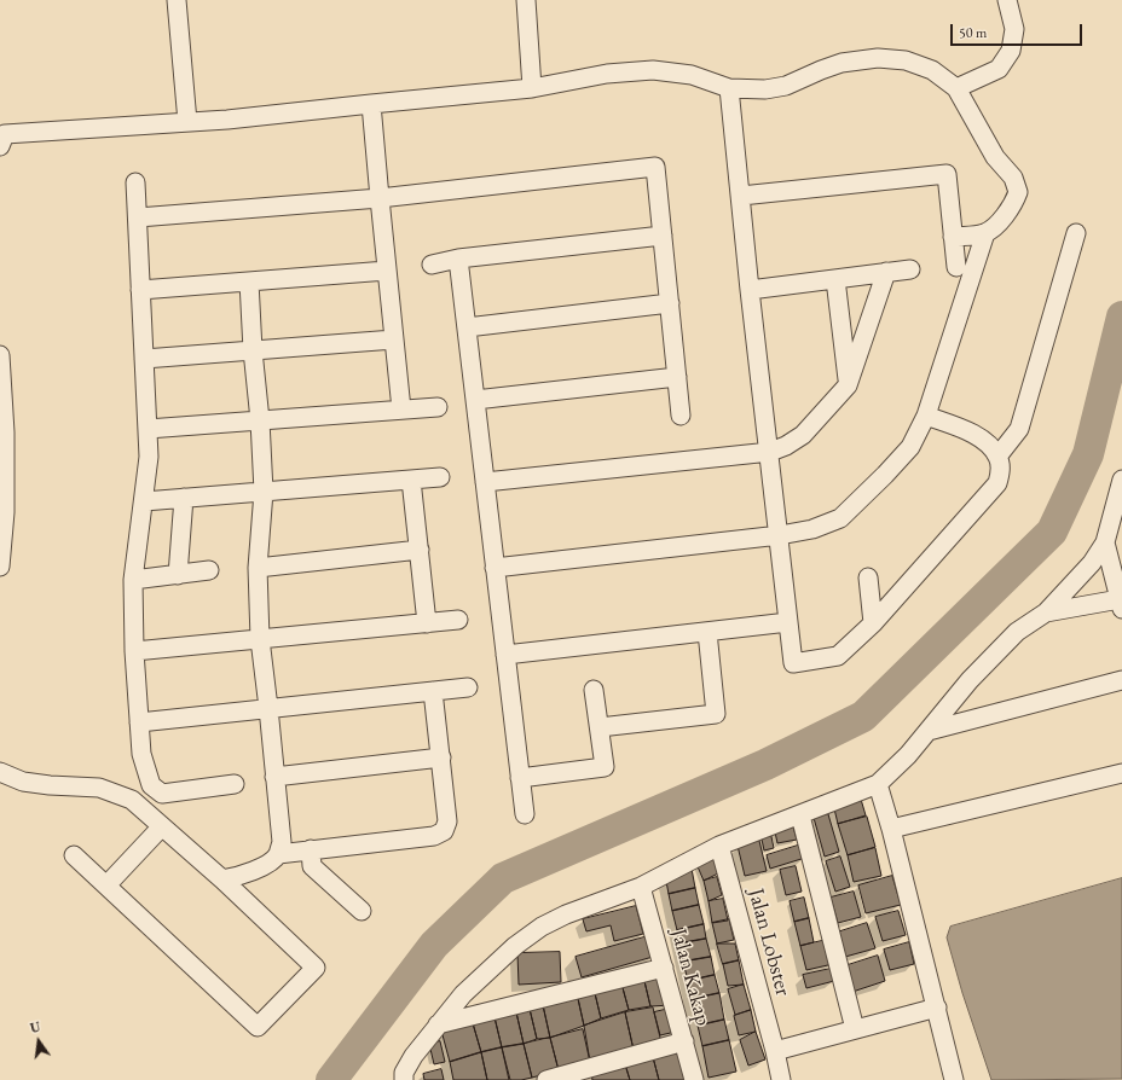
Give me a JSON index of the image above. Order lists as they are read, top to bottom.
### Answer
{
  "streets": {
    "street": ["Jalan Lobster", "Jalan Kakap"]
  },
  "scale_bar": "50 m",
  "north": "top"
}
